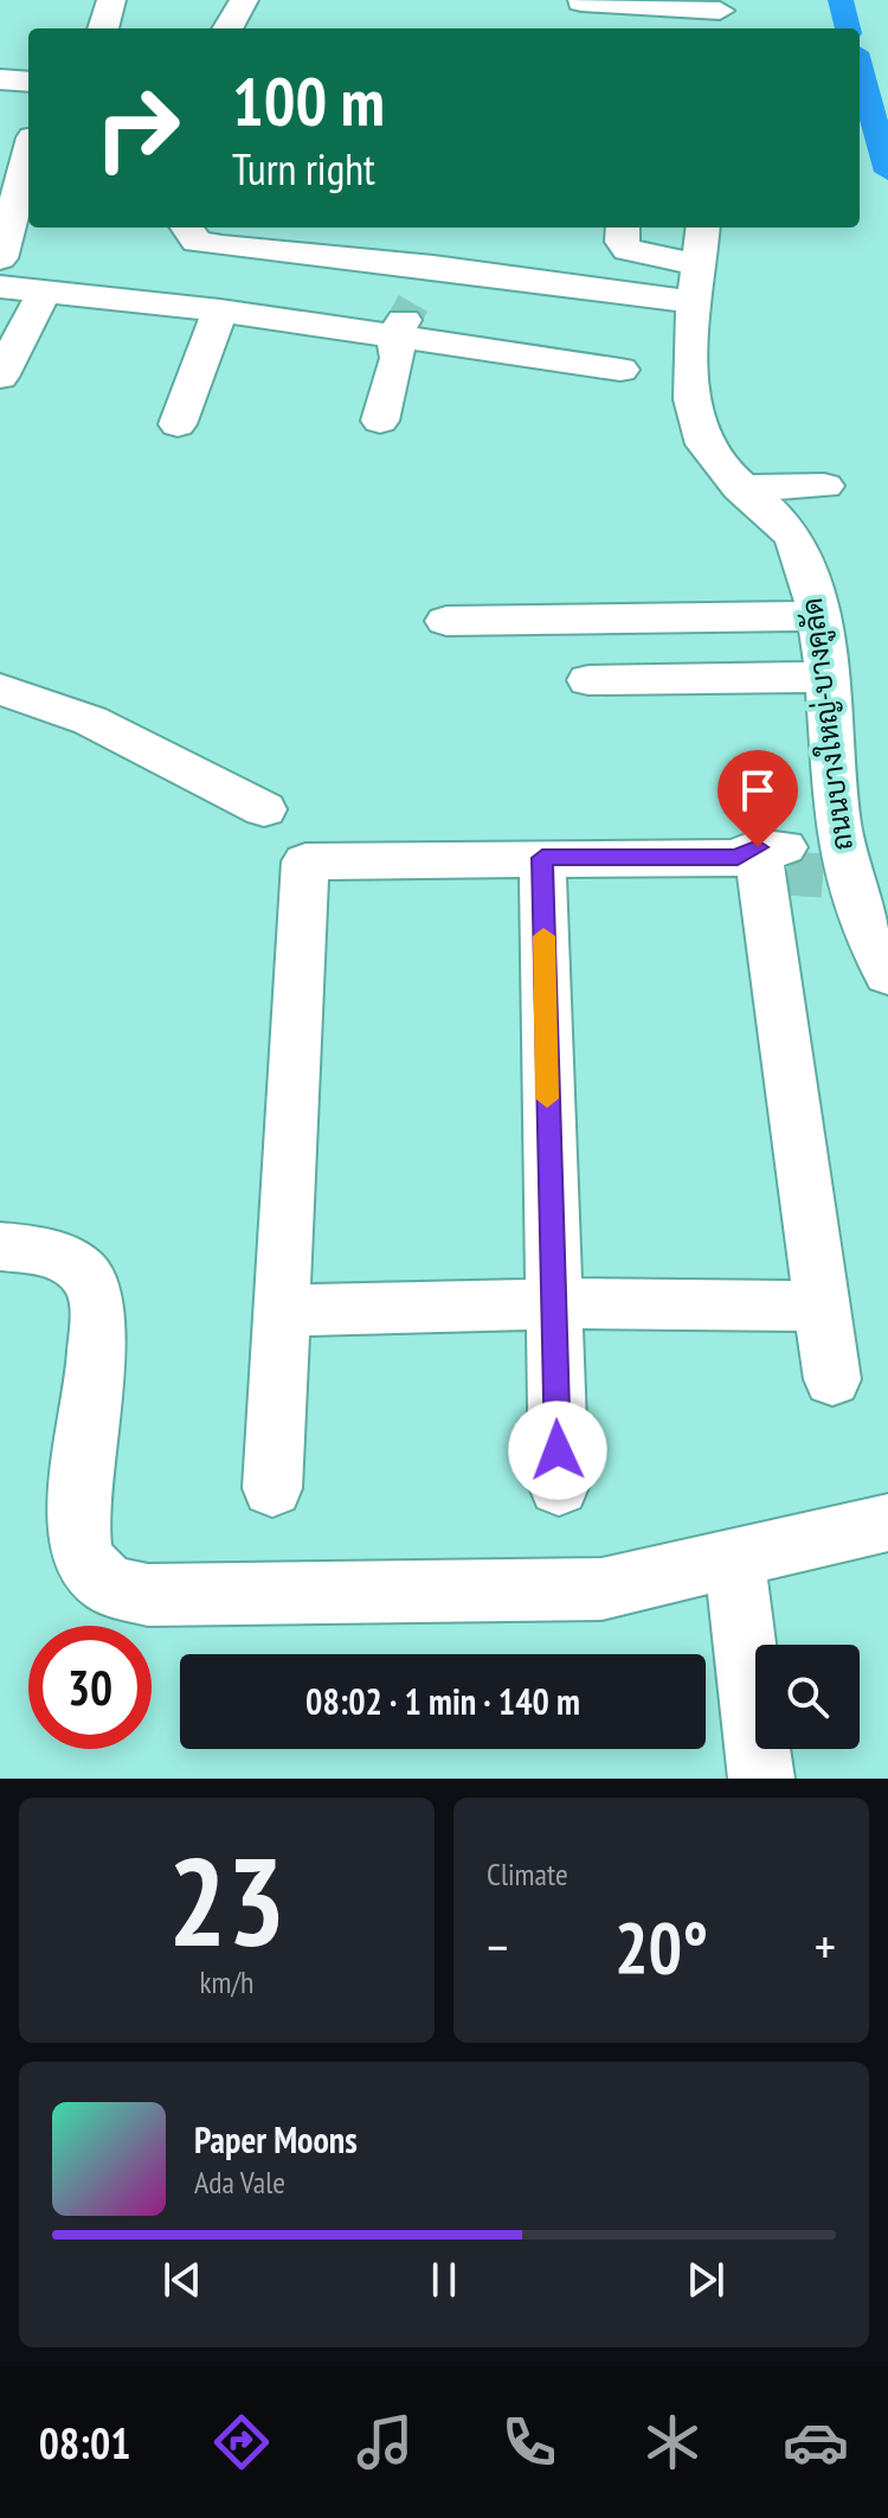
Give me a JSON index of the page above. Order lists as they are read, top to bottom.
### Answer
{
  "streets": {
    "street": ["ถนนบางใหญ่-บางคูลัด"]
  },
  "page": {
    "turn": ["100 m", "Turn right"],
    "limit": "30",
    "trip": "08:02 · 1 min · 140 m",
    "tile": [
      ["23", "km/h"],
      "Climate"
    ],
    "heat": ["−", "20°", "+"],
    "song": ["Paper Moons", "Ada Vale"],
    "tabs": "08:01"
  }
}
